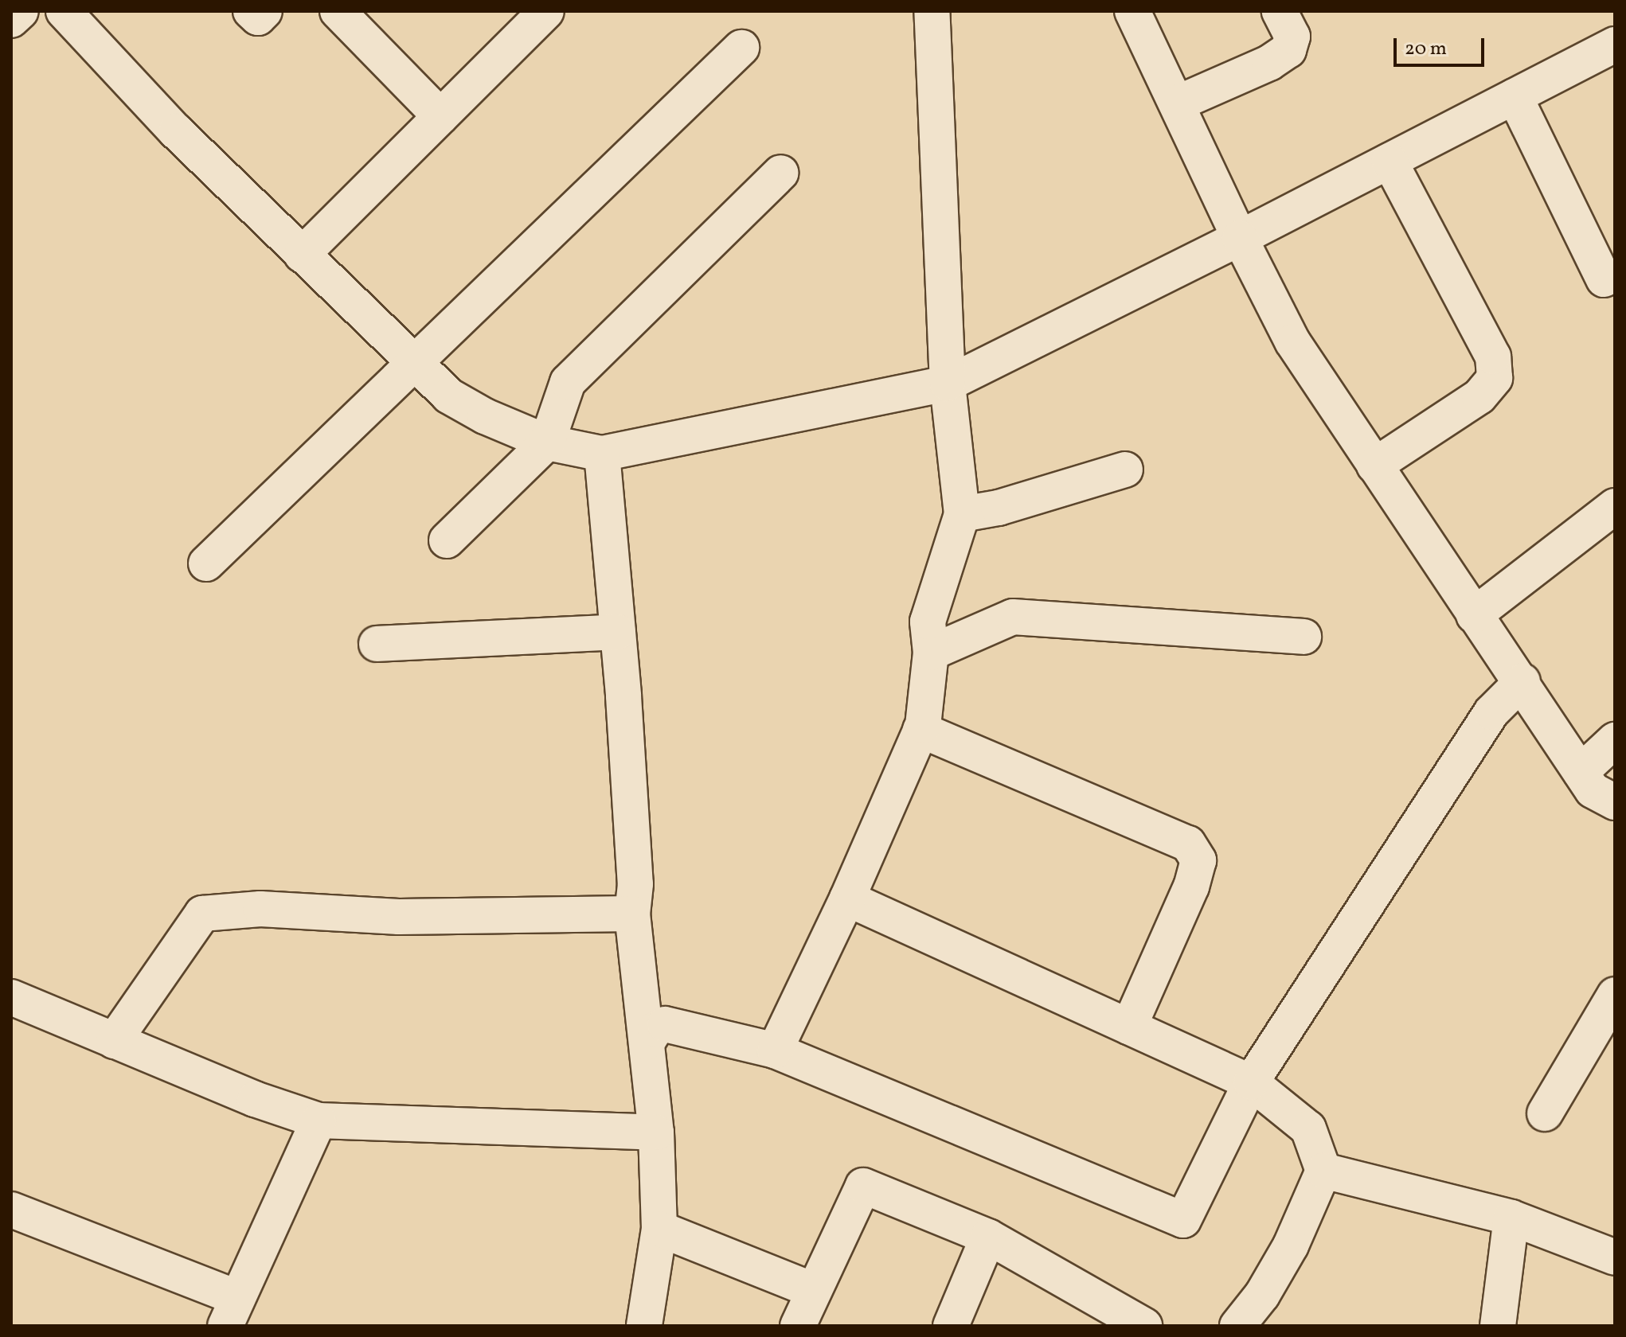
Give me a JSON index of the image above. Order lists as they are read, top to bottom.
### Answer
{
  "scale_bar": "20 m"
}
